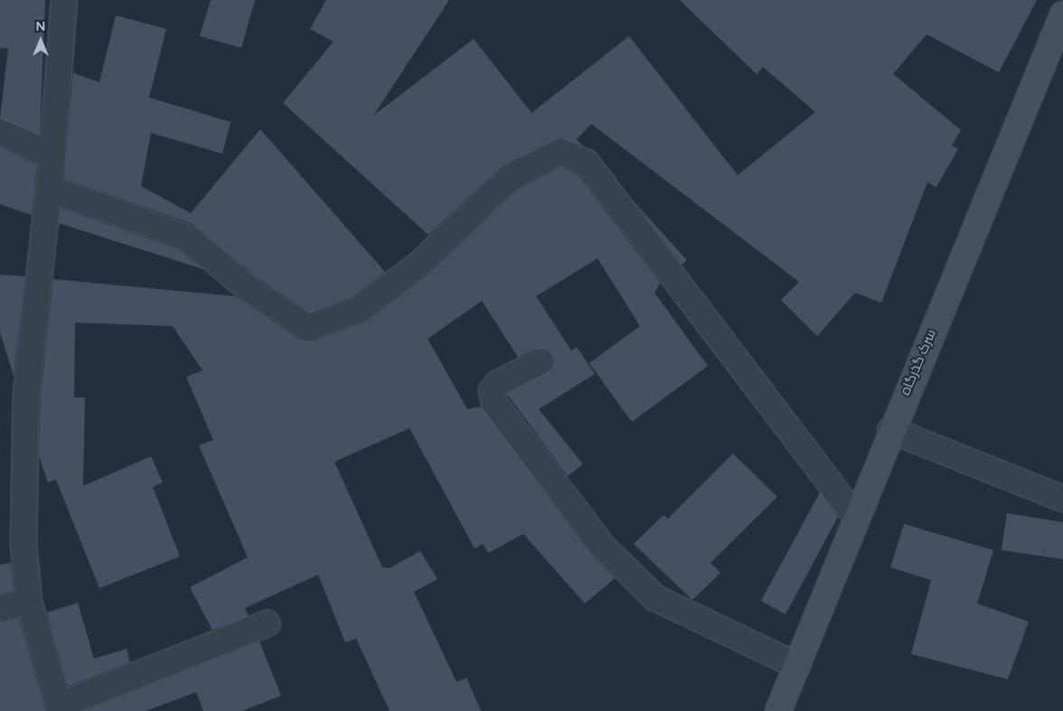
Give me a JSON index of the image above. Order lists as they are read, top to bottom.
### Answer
{
  "streets": {
    "street": ["سرک گذرگاه"]
  },
  "north": "top"
}
